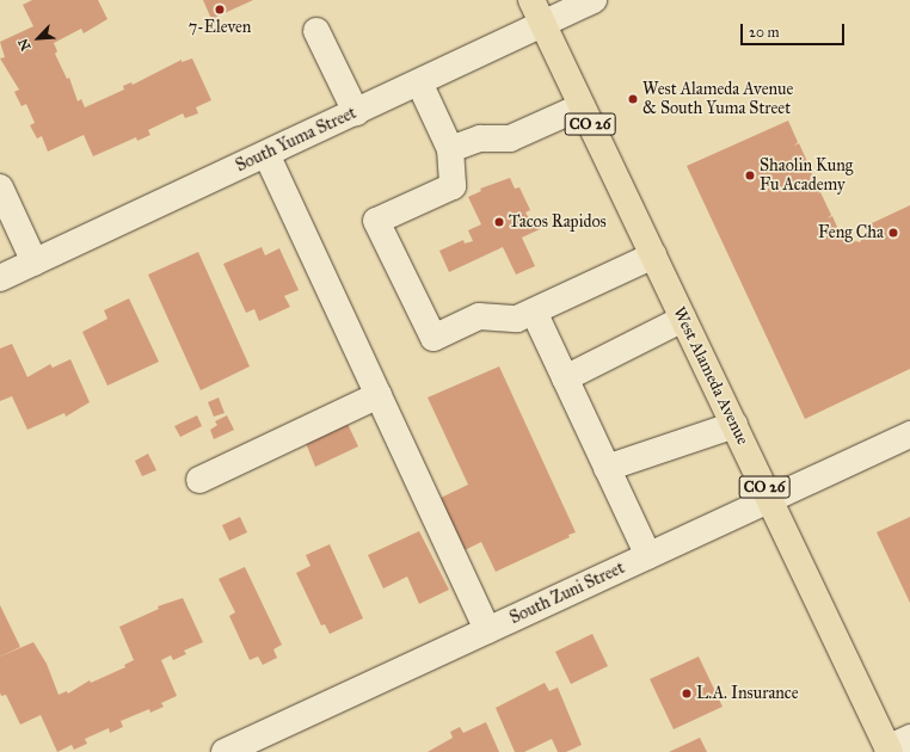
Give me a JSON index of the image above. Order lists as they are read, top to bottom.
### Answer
{
  "streets": {
    "main road": ["CO 26", "West Alameda Avenue"],
    "street": ["South Yuma Street", "South Zuni Street"]
  },
  "crossings": [
    ["South Yuma Street", "West Alameda Avenue"],
    ["West Alameda Avenue", "South Zuni Street"]
  ],
  "places": [
    "7-Eleven",
    "West Alameda Avenue & South Yuma Street",
    "Shaolin Kung Fu Academy",
    "Tacos Rapidos",
    "Feng Cha",
    "L.A. Insurance"
  ],
  "scale_bar": "20 m",
  "north": "bottom left"
}
